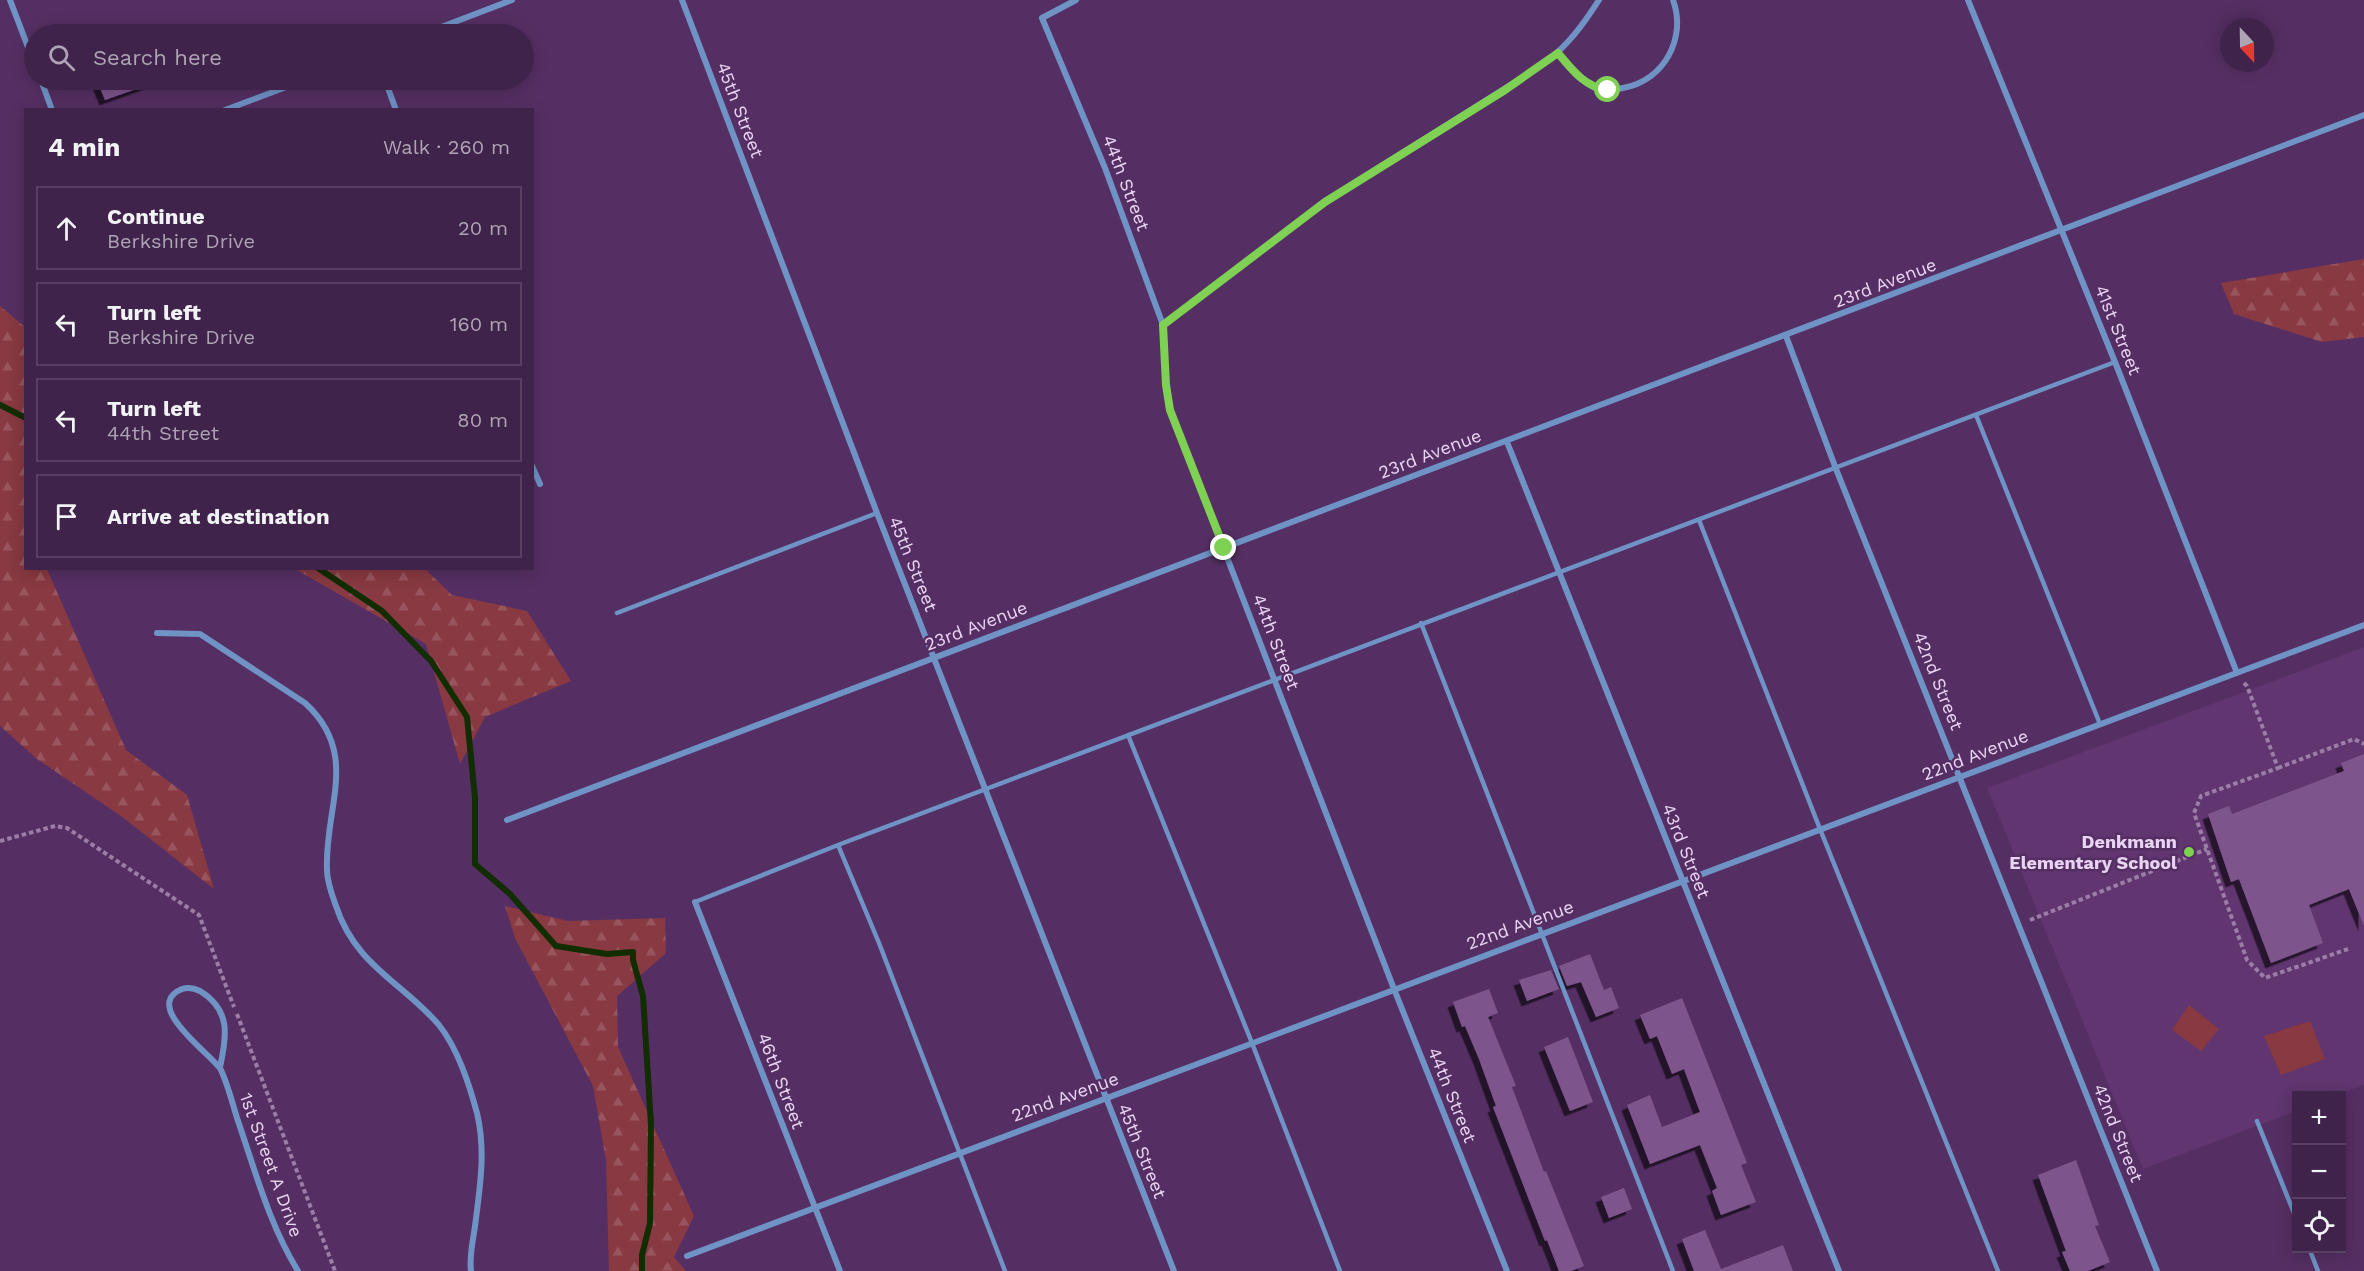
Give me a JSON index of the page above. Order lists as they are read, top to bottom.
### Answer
{
  "streets": {
    "street": [
      "45th Street",
      "44th Street",
      "23rd Avenue",
      "41st Street",
      "42nd Street",
      "22nd Avenue",
      "43rd Street",
      "46th Street",
      "1st Street A Drive"
    ]
  },
  "crossings": [
    ["45th Street", "23rd Avenue"],
    ["45th Street", "22nd Avenue"],
    ["44th Street", "23rd Avenue"],
    ["44th Street", "22nd Avenue"],
    ["23rd Avenue", "41st Street"],
    ["23rd Avenue", "42nd Street"],
    ["23rd Avenue", "43rd Street"],
    ["41st Street", "22nd Avenue"],
    ["42nd Street", "22nd Avenue"],
    ["22nd Avenue", "43rd Street"],
    ["22nd Avenue", "46th Street"]
  ],
  "places": ["Denkmann Elementary School"],
  "north": "bottom",
  "page": {
    "search": "Search here",
    "heading": ["4 min", "Walk · 260 m"],
    "list": [
      ["Continue", "Berkshire Drive", "20 m"],
      ["Turn left", "Berkshire Drive", "160 m"],
      ["Turn left", "44th Street", "80 m"],
      "Arrive at destination"
    ],
    "map_buttons": ["+", "−"]
  }
}
